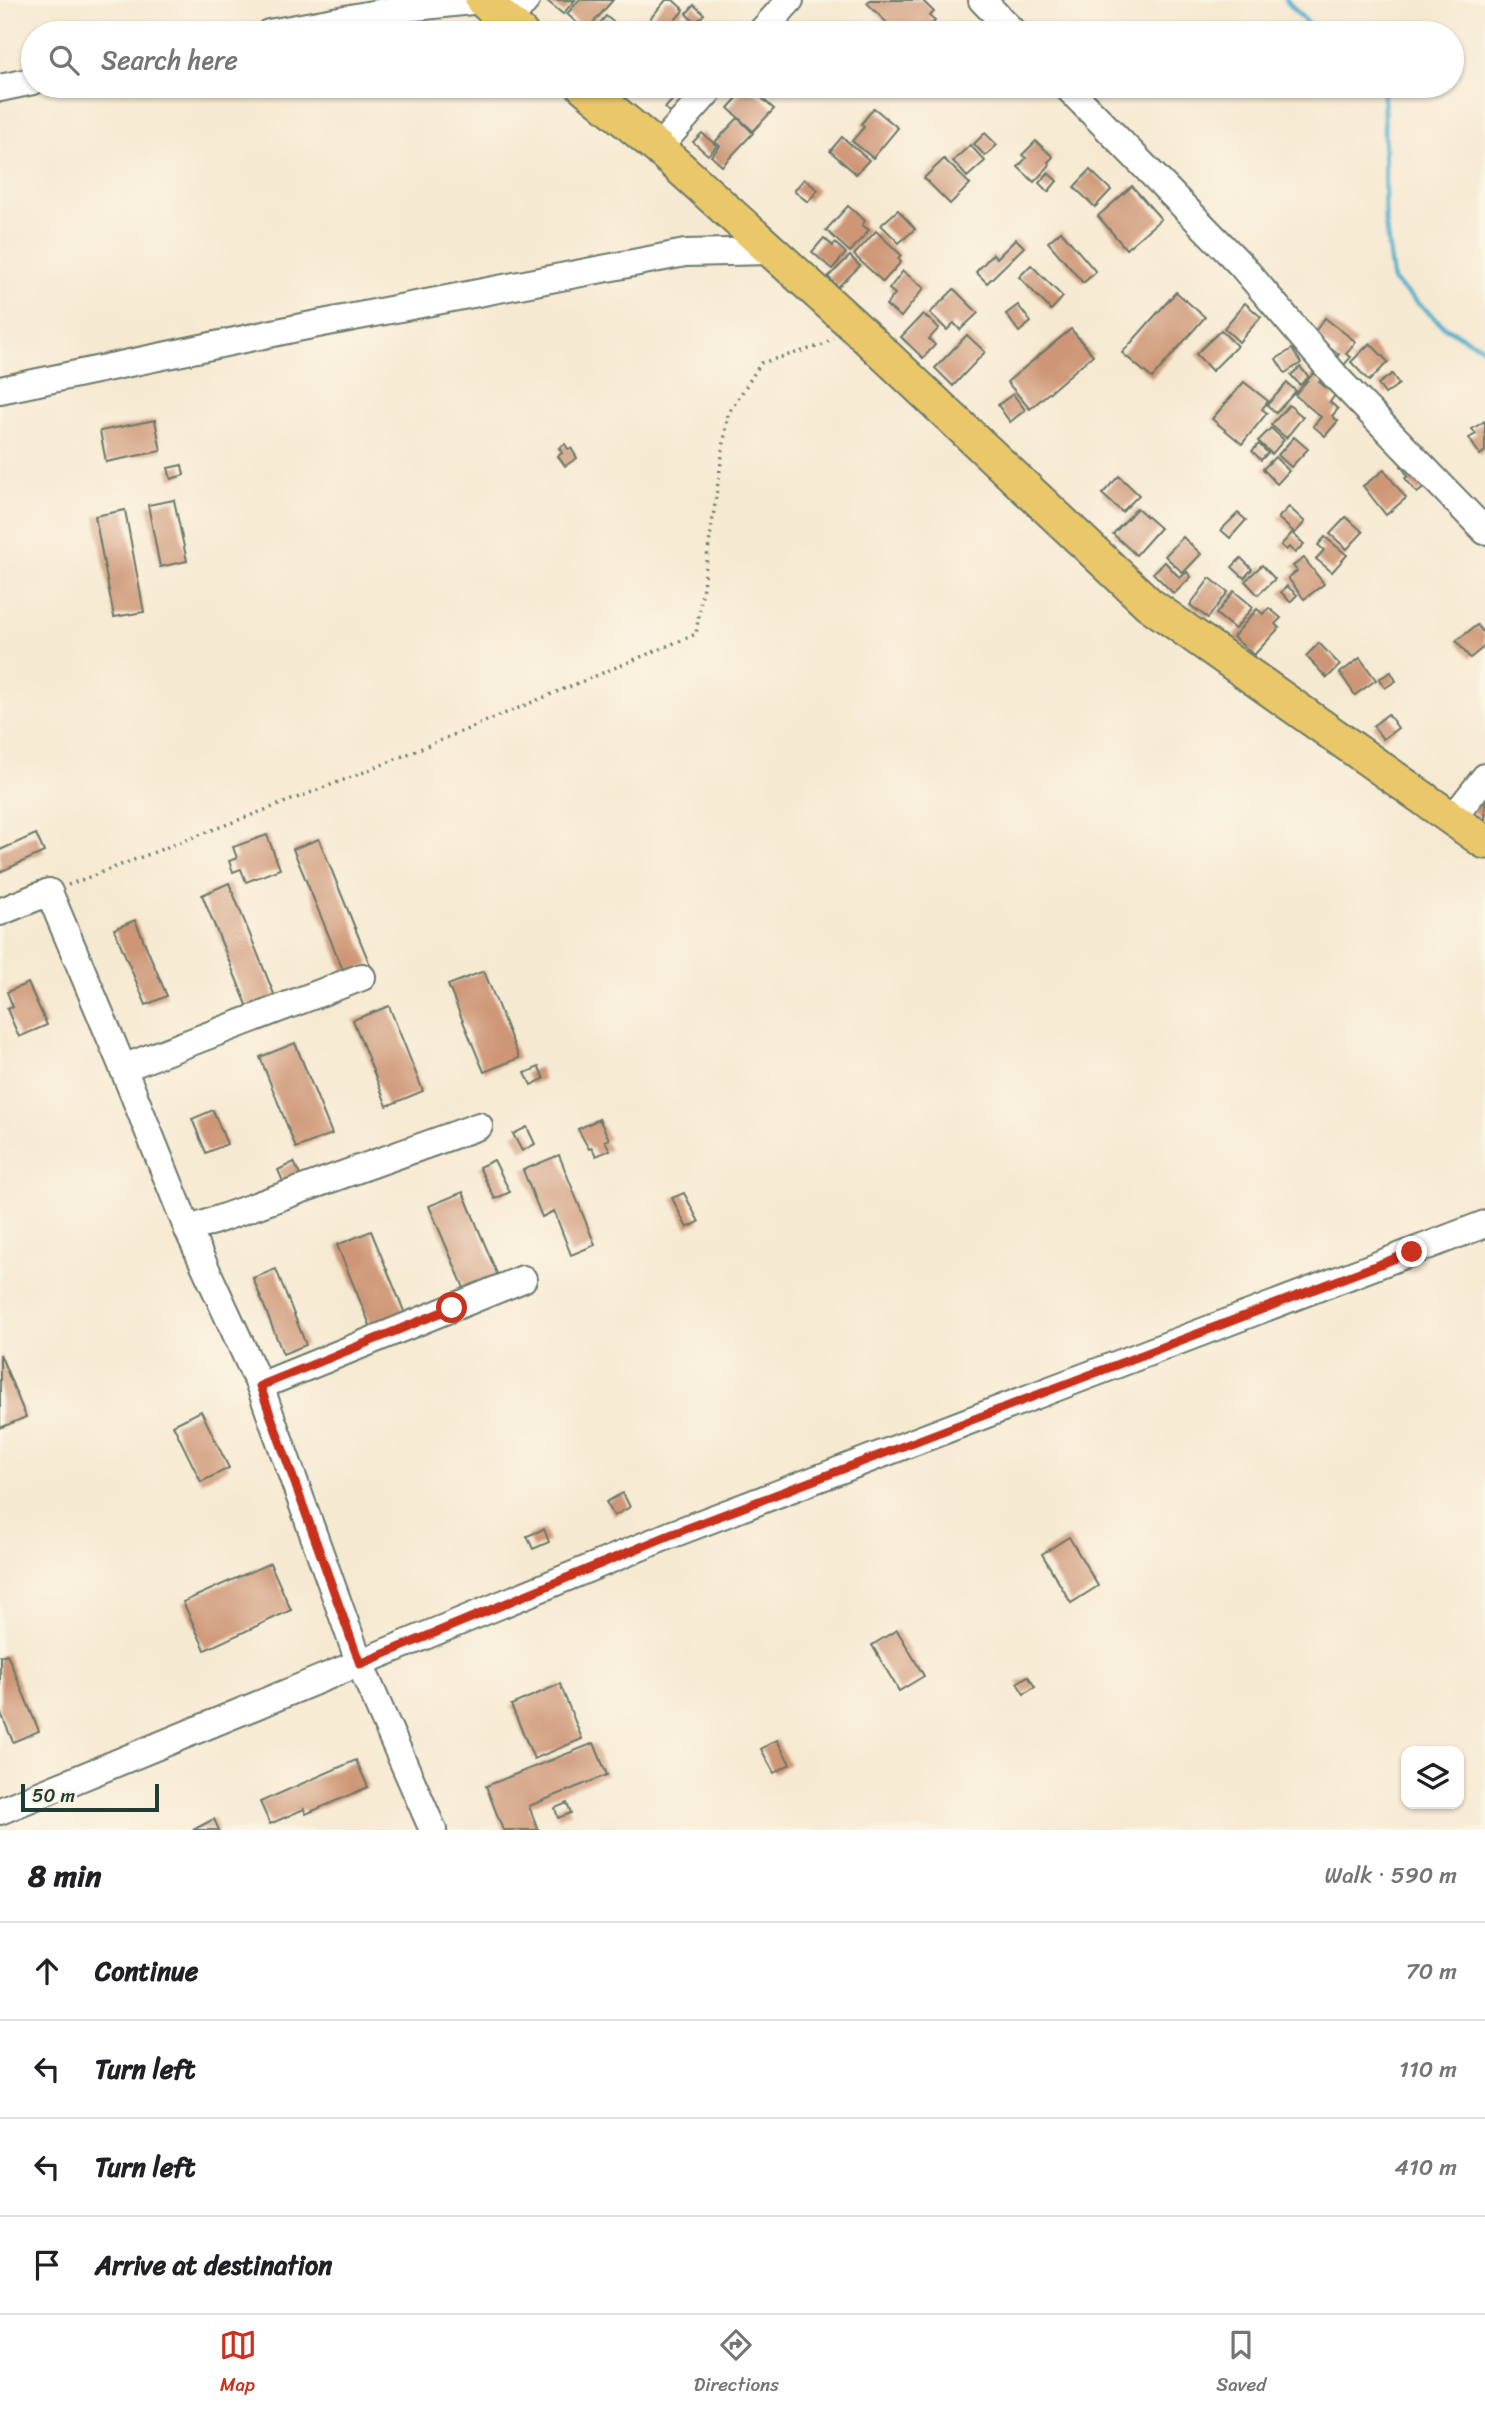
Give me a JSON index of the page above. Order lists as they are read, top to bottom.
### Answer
{
  "scale_bar": "50 m",
  "page": {
    "search": "Search here",
    "scale": "50 m",
    "heading": ["8 min", "Walk · 590 m"],
    "list": [
      ["Continue", "70 m"],
      ["Turn left", "110 m"],
      ["Turn left", "410 m"],
      "Arrive at destination"
    ],
    "nav": ["Map", "Directions", "Saved"]
  }
}
